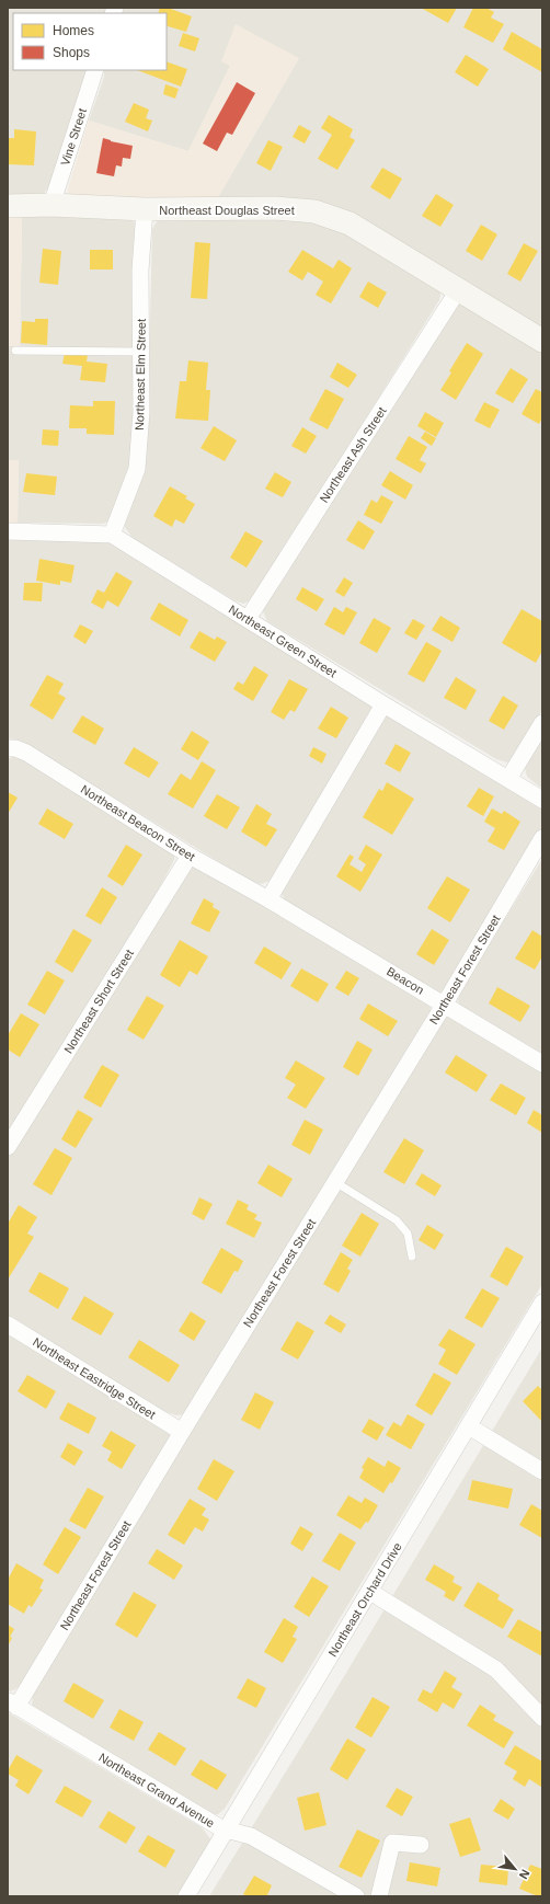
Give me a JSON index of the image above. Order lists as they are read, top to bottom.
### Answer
{
  "streets": {
    "main road": ["Northeast Douglas Street"],
    "street": [
      "Vine Street",
      "Northeast Elm Street",
      "Northeast Ash Street",
      "Northeast Green Street",
      "Northeast Beacon Street",
      "Northeast Forest Street",
      "Beacon",
      "Northeast Short Street",
      "Northeast Eastridge Street",
      "Northeast Orchard Drive",
      "Northeast Grand Avenue"
    ]
  },
  "crossings": [
    ["Vine Street", "Northeast Douglas Street"],
    ["Northeast Douglas Street", "Northeast Elm Street"],
    ["Northeast Douglas Street", "Northeast Ash Street"],
    ["Northeast Elm Street", "Northeast Green Street"],
    ["Northeast Ash Street", "Northeast Green Street"],
    ["Northeast Beacon Street", "Beacon"],
    ["Northeast Beacon Street", "Northeast Short Street"],
    ["Northeast Forest Street", "Beacon"],
    ["Northeast Forest Street", "Northeast Eastridge Street"],
    ["Northeast Forest Street", "Northeast Grand Avenue"],
    ["Northeast Orchard Drive", "Northeast Grand Avenue"]
  ],
  "legend": ["Homes", "Shops"],
  "north": "bottom right"
}
